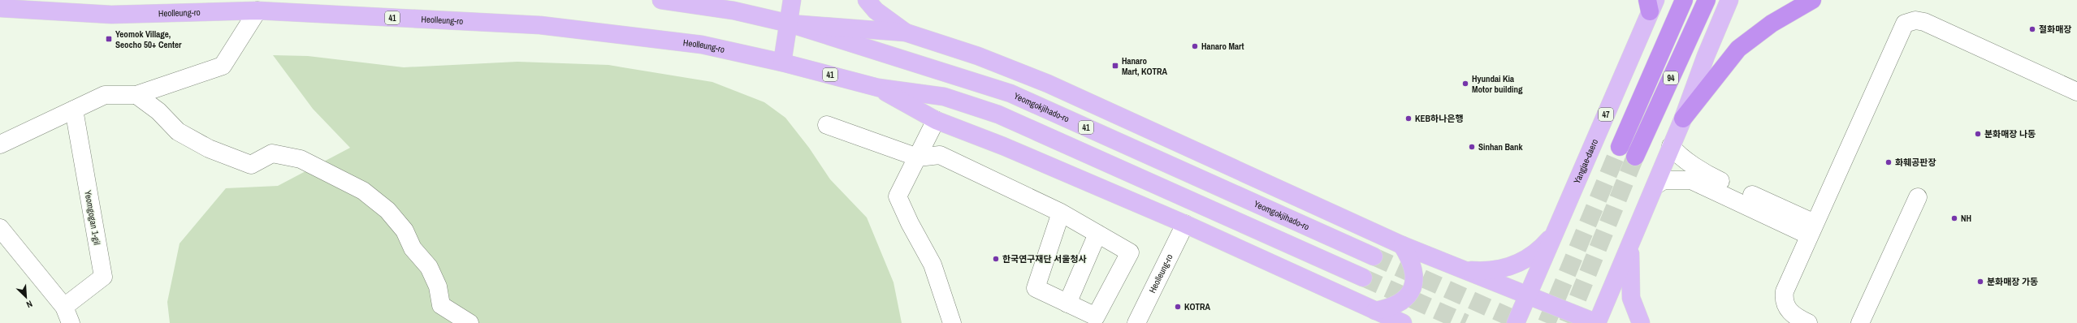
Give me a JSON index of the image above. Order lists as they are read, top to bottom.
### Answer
{
  "streets": {
    "highway": ["94"],
    "main road": [
      "Heolleung-ro",
      "41",
      "Yeomgokjihado-ro",
      "47",
      "Yangjae-daero"
    ],
    "street": ["Yeomgogan 1-gil"]
  },
  "crossings": [
    ["Heolleung-ro", "41"],
    ["41", "Yeomgokjihado-ro"]
  ],
  "places": {
    "other": [
      "절화매장",
      "Hanaro Mart",
      "Hyundai Kia Motor building",
      "KEB하나은행",
      "분화매장 나동",
      "Sinhan Bank",
      "화훼공판장",
      "NH",
      "한국연구재단 서울청사",
      "분화매장 가동",
      "KOTRA"
    ],
    "transit": ["Yeomok Village, Seocho 50+ Center", "Hanaro Mart, KOTRA"]
  },
  "north": "bottom right"
}
